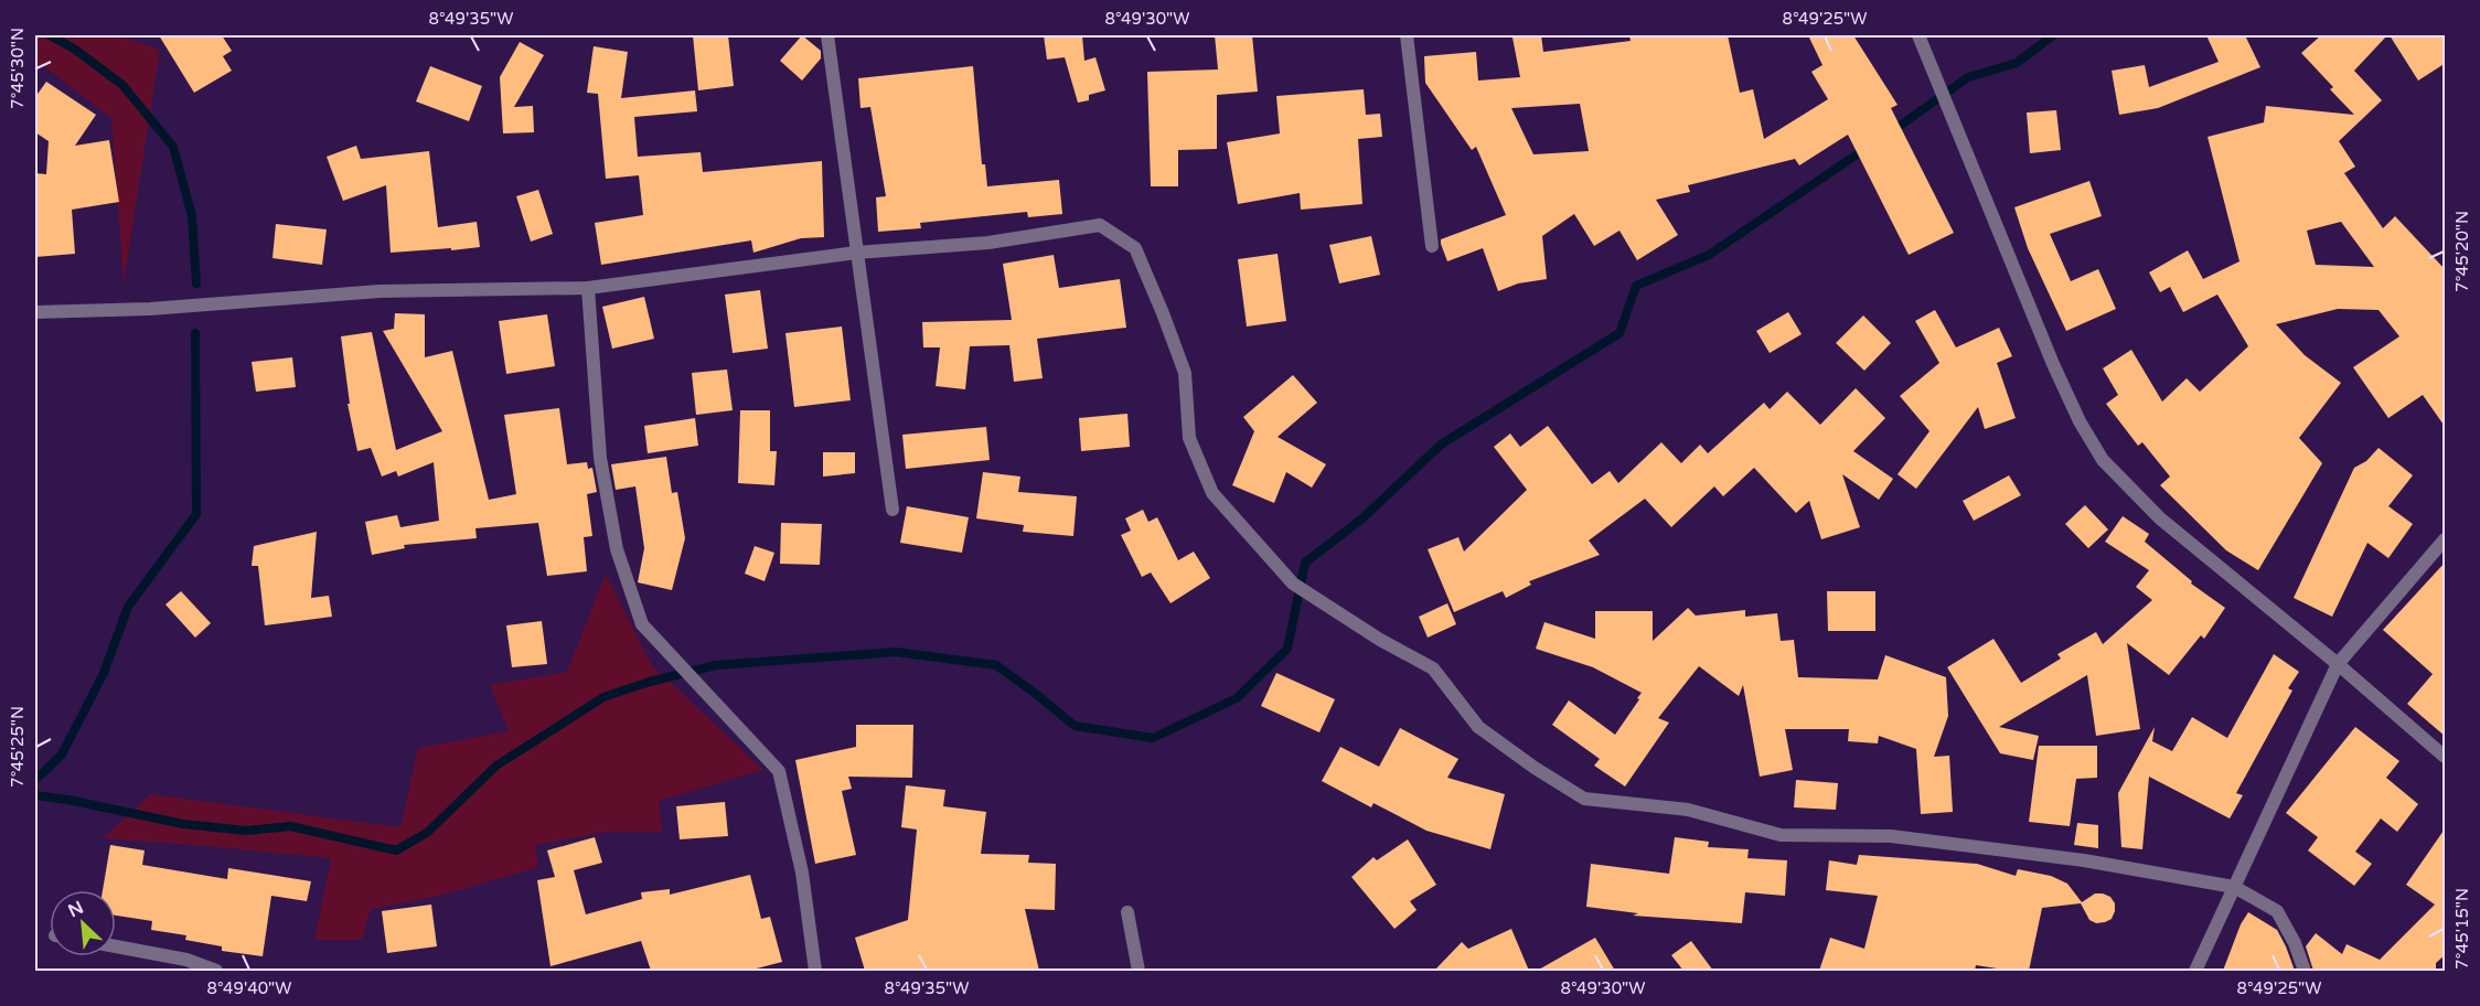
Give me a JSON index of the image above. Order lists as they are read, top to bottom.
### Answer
{
  "north": "top left",
  "coordinates": [
    "8°49'35\"W",
    "8°49'30\"W",
    "8°49'25\"W",
    "7°45'30\"N",
    "7°45'20\"N",
    "7°45'25\"N",
    "7°45'15\"N",
    "8°49'40\"W"
  ]
}
